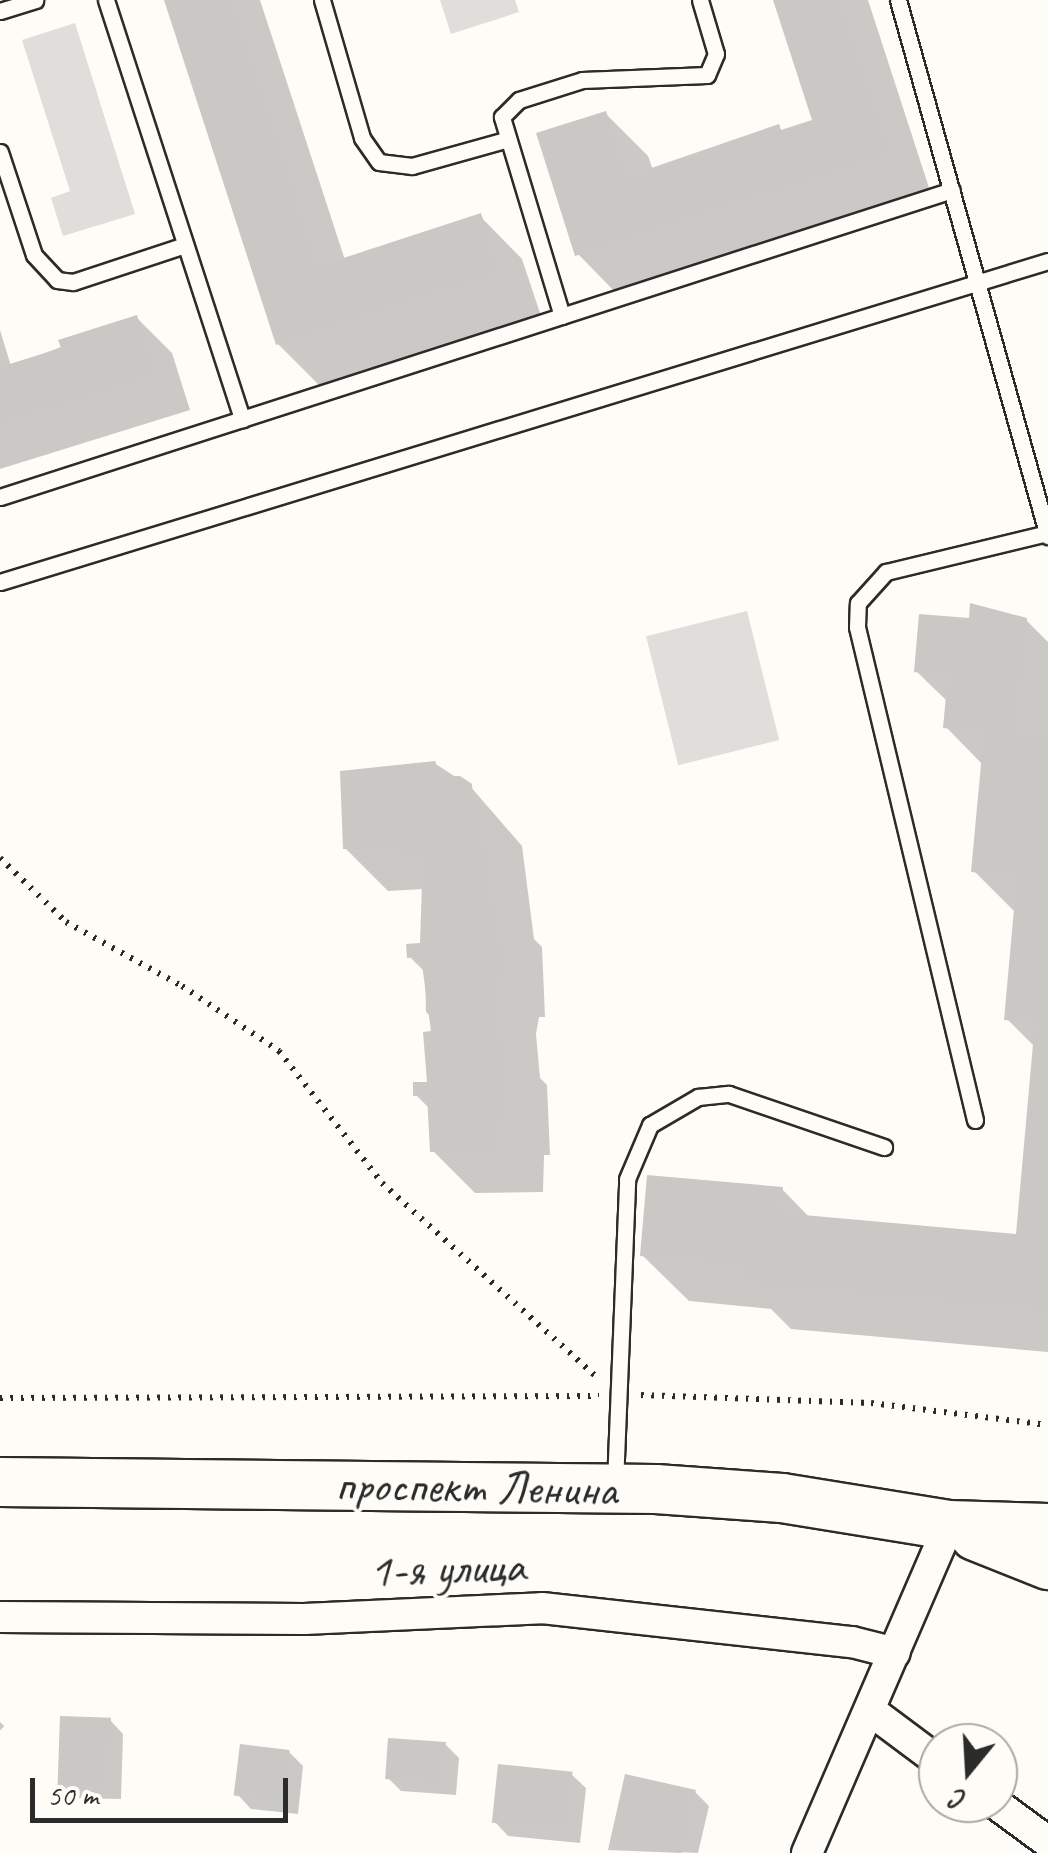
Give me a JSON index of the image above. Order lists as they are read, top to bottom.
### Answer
{
  "streets": {
    "main road": ["проспект Ленина"],
    "street": ["1-я улица"]
  },
  "scale_bar": "50 m",
  "north": "bottom"
}
